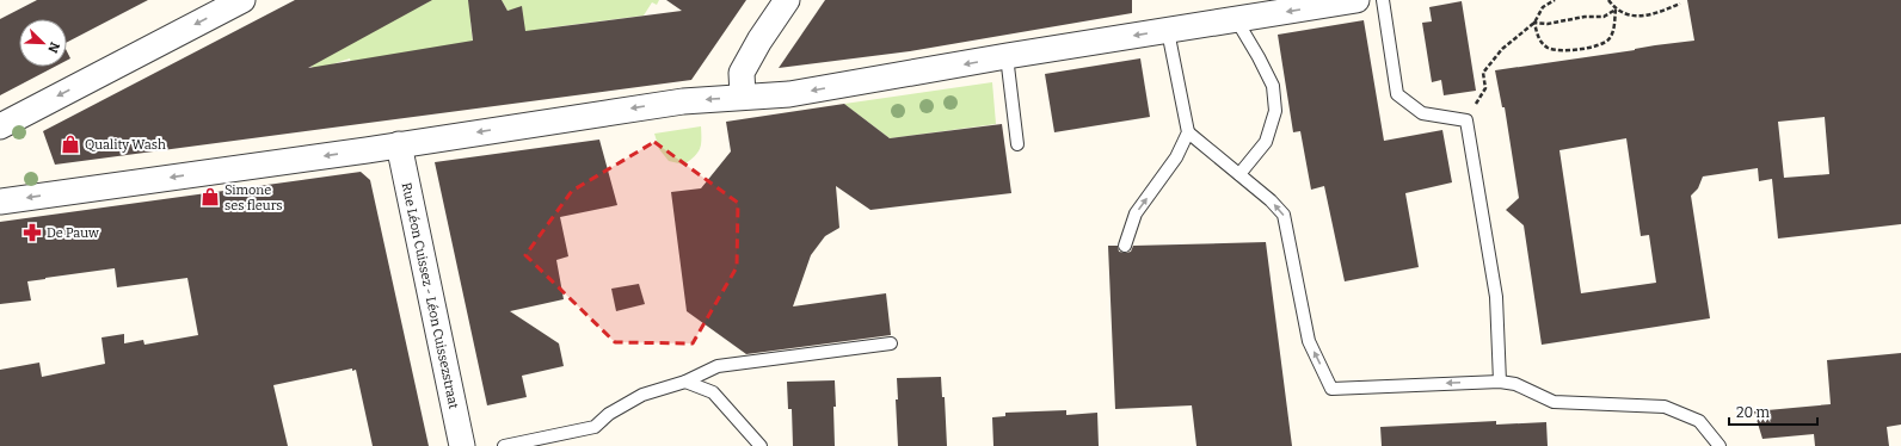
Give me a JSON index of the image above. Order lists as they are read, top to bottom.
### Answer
{
  "streets": {
    "street": ["Rue Léon Cuissez - Léon Cuissezstraat"]
  },
  "places": {
    "shop": ["Quality Wash", "Simone ses fleurs"],
    "pharmacy": ["De Pauw"]
  },
  "scale_bar": "20 m",
  "north": "bottom right"
}
